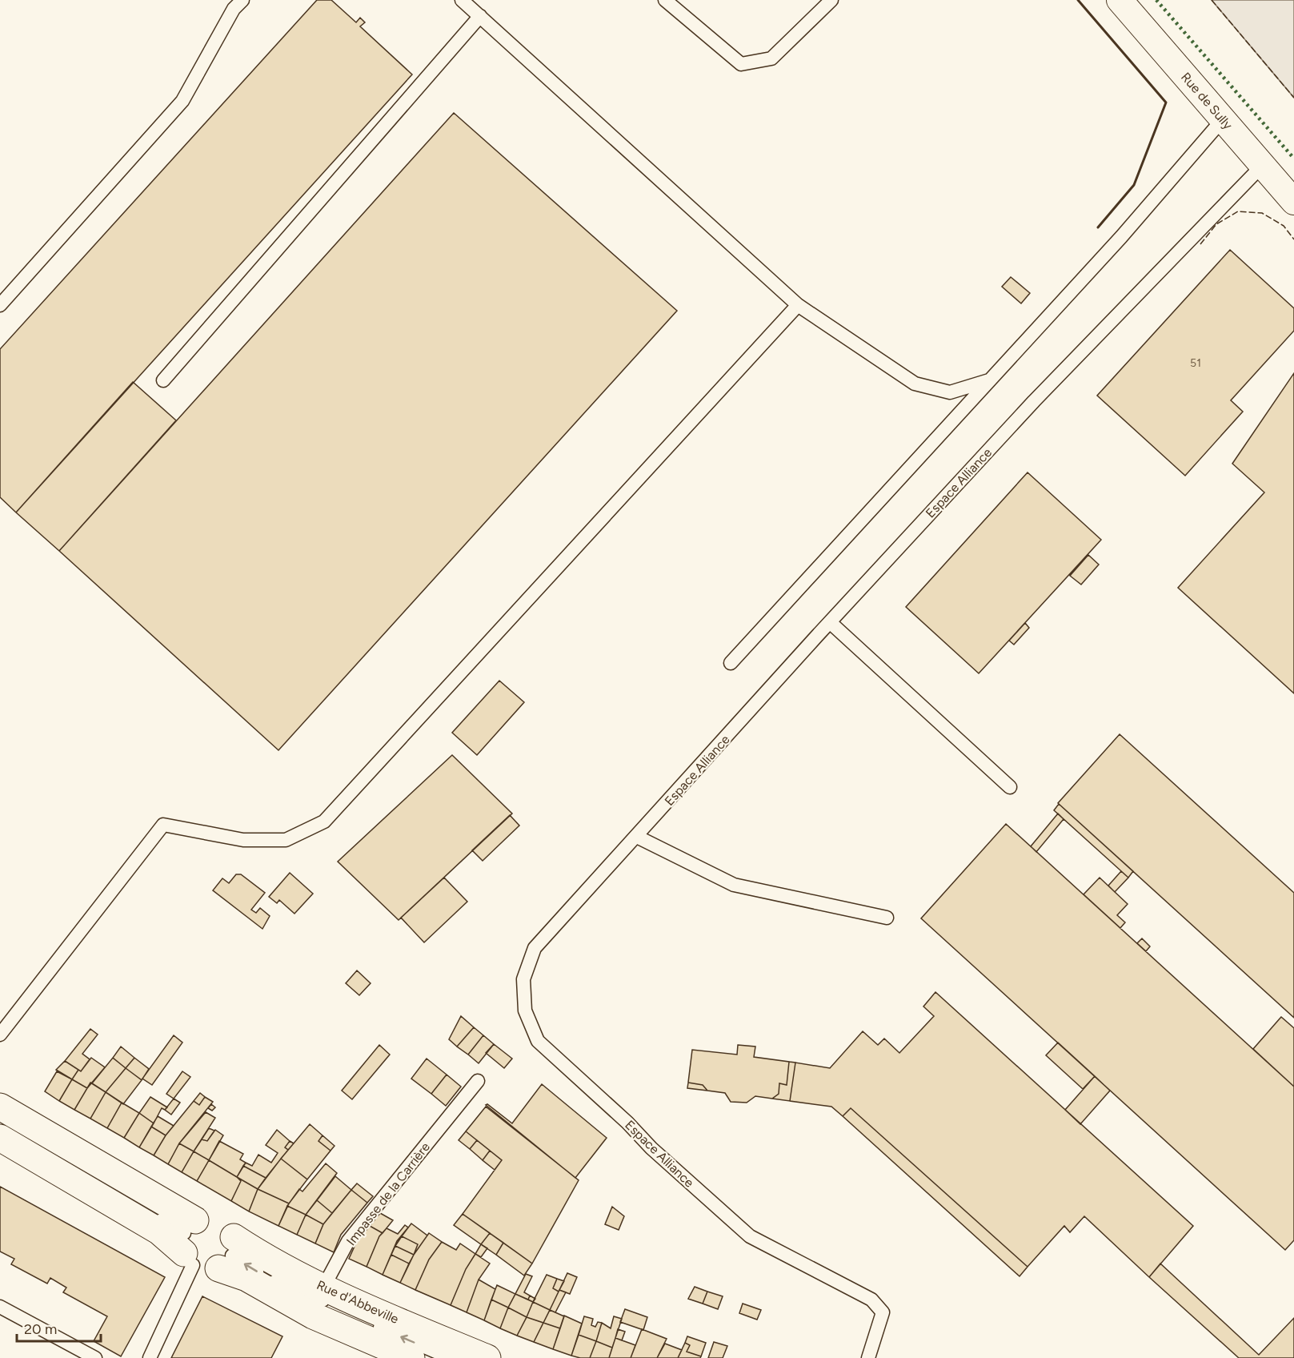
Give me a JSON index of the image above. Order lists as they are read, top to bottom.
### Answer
{
  "streets": {
    "main road": ["Rue d'Abbeville"],
    "street": ["Rue de Sully"],
    "lane": ["Espace Alliance", "Impasse de la Carrière"]
  },
  "crossings": [
    ["Rue de Sully", "Espace Alliance"],
    ["Impasse de la Carrière", "Rue d'Abbeville"]
  ],
  "house_numbers": ["51"],
  "scale_bar": "20 m"
}
